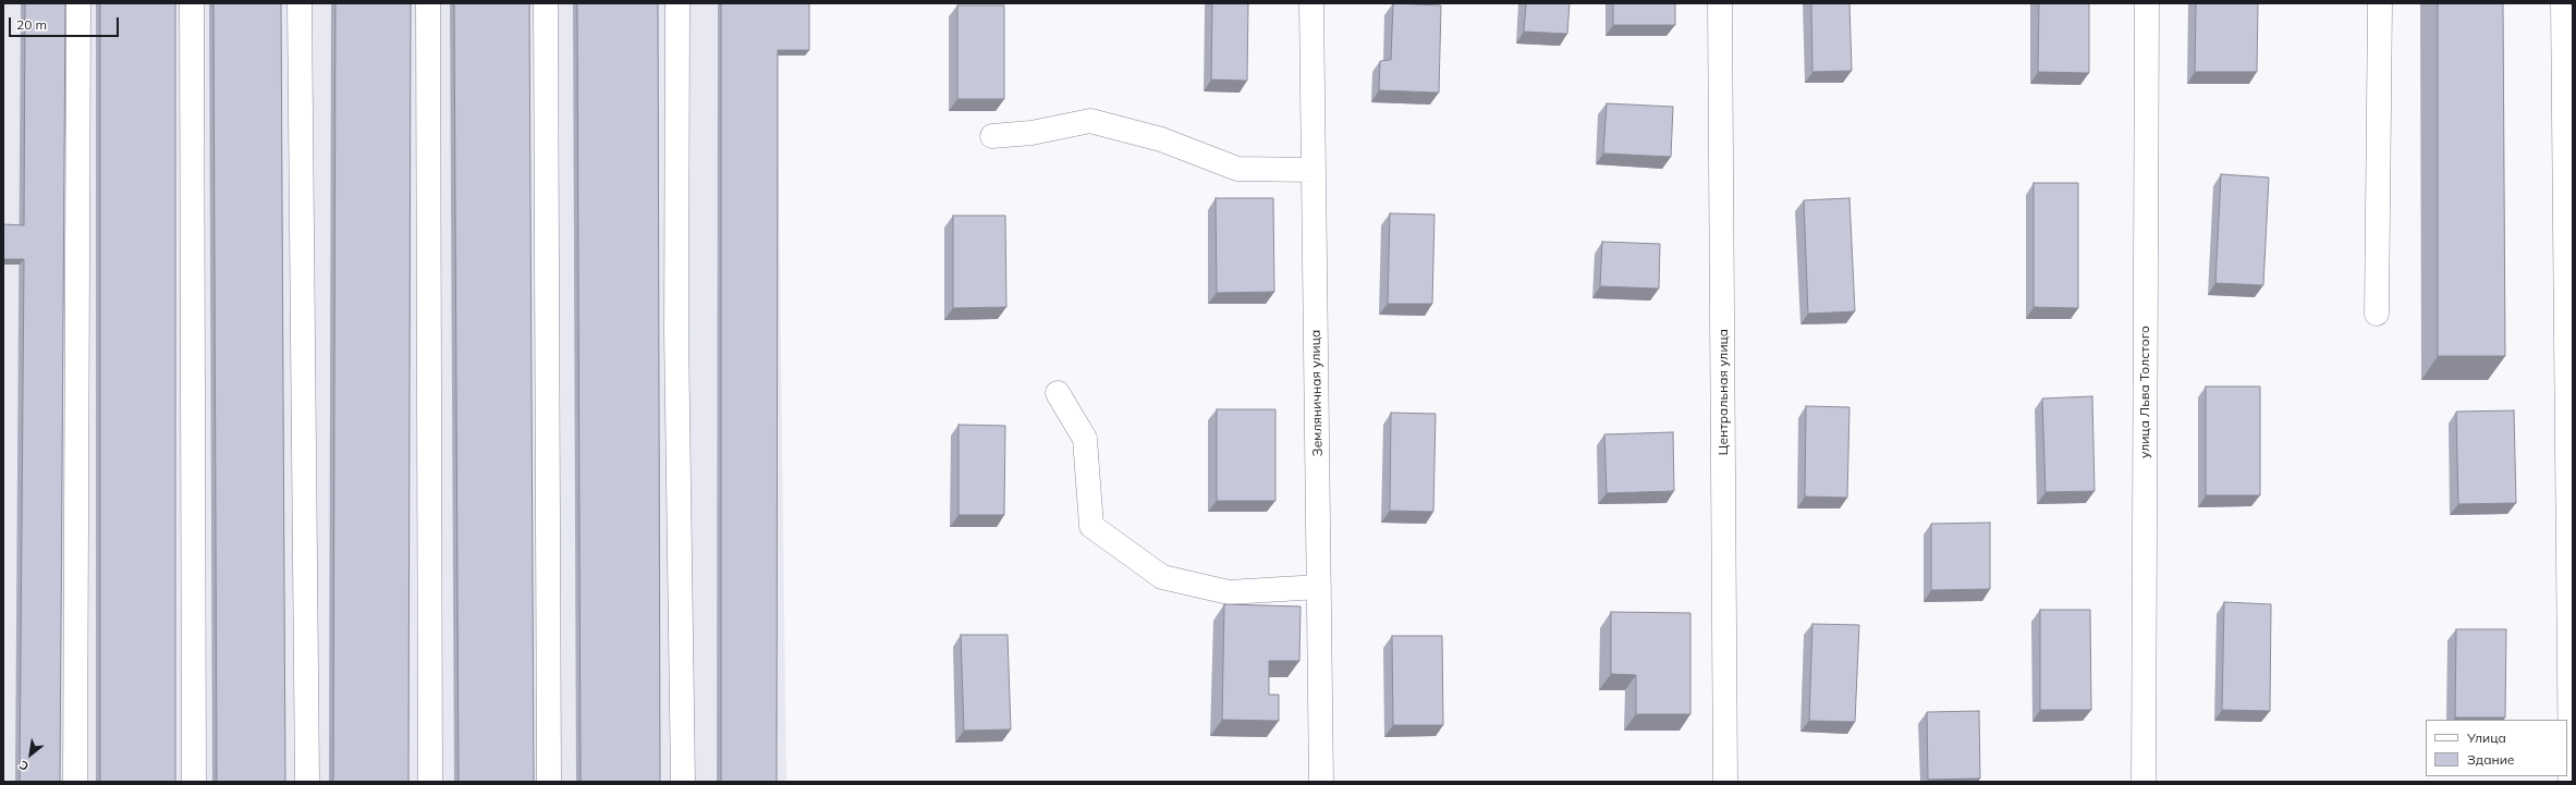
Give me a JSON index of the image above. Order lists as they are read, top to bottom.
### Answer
{
  "streets": {
    "street": ["Центральная улица", "улица Льва Толстого", "Земляничная улица"]
  },
  "legend": ["Улица", "Здание"],
  "scale_bar": "20 m",
  "north": "bottom left"
}
